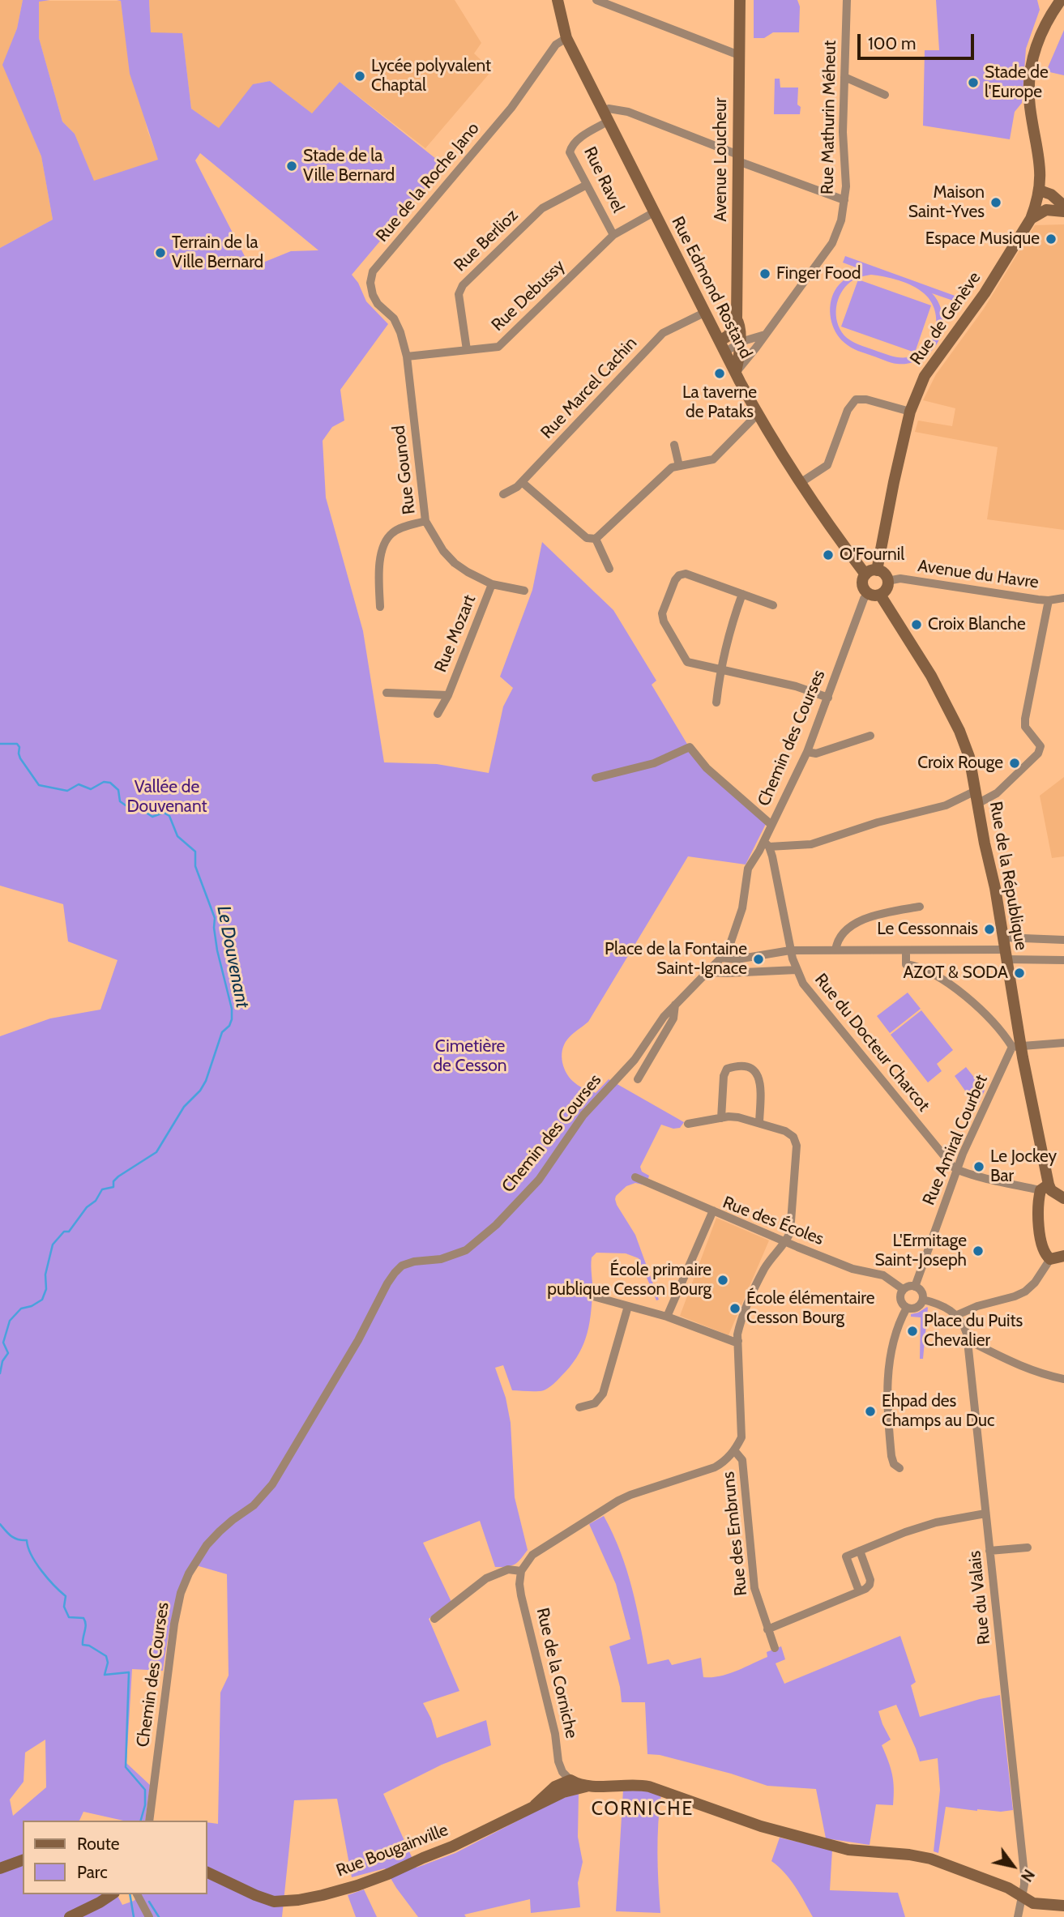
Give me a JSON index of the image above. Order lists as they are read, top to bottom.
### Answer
{
  "streets": {
    "street": [
      "Rue Mathurin Méheut",
      "Avenue Loucheur",
      "Rue Ravel",
      "Rue de la Roche Jano",
      "Rue Berlioz",
      "Rue Edmond Rostand",
      "Rue Debussy",
      "Rue de Genève",
      "Rue Marcel Cachin",
      "Rue Gounod",
      "Avenue du Havre",
      "Rue Mozart",
      "Chemin des Courses",
      "Rue de la République",
      "Rue du Docteur Charcot",
      "Rue Amiral Courbet",
      "Rue des Écoles",
      "Rue des Embruns",
      "Rue du Valais",
      "Rue de la Corniche",
      "Rue Bougainville"
    ]
  },
  "crossings": [
    ["Rue Mathurin Méheut", "Avenue Loucheur"],
    ["Rue Mathurin Méheut", "Rue Edmond Rostand"],
    ["Avenue Loucheur", "Rue Edmond Rostand"],
    ["Rue Ravel", "Rue Berlioz"],
    ["Rue Ravel", "Rue Edmond Rostand"],
    ["Rue Ravel", "Rue Debussy"],
    ["Rue de la Roche Jano", "Rue Edmond Rostand"],
    ["Rue de la Roche Jano", "Rue Debussy"],
    ["Rue de la Roche Jano", "Rue Gounod"],
    ["Rue Berlioz", "Rue Debussy"],
    ["Rue Edmond Rostand", "Rue Debussy"],
    ["Rue Edmond Rostand", "Rue de Genève"],
    ["Rue Edmond Rostand", "Rue Marcel Cachin"],
    ["Rue Edmond Rostand", "Avenue du Havre"],
    ["Rue Edmond Rostand", "Chemin des Courses"],
    ["Rue Edmond Rostand", "Rue de la République"],
    ["Rue Debussy", "Rue Gounod"],
    ["Rue de Genève", "Avenue du Havre"],
    ["Rue de Genève", "Chemin des Courses"],
    ["Rue de Genève", "Rue de la République"],
    ["Rue Gounod", "Rue Mozart"],
    ["Avenue du Havre", "Chemin des Courses"],
    ["Avenue du Havre", "Rue de la République"],
    ["Chemin des Courses", "Rue de la République"],
    ["Chemin des Courses", "Rue du Docteur Charcot"],
    ["Rue de la République", "Rue Amiral Courbet"],
    ["Rue du Docteur Charcot", "Rue Amiral Courbet"],
    ["Rue Amiral Courbet", "Rue des Écoles"]
  ],
  "districts": ["CORNICHE"],
  "water": ["Le Douvenant"],
  "parks": ["Vallée de Douvenant", "Cimetière de Cesson"],
  "places": [
    "Lycée polyvalent Chaptal",
    "Stade de l'Europe",
    "Stade de la Ville Bernard",
    "Maison Saint-Yves",
    "Espace Musique",
    "Terrain de la Ville Bernard",
    "Finger Food",
    "La taverne de Pataks",
    "O'Fournil",
    "Croix Blanche",
    "Croix Rouge",
    "Le Cessonnais",
    "Place de la Fontaine Saint-Ignace",
    "AZOT & SODA",
    "Le Jockey Bar",
    "L'Ermitage Saint-Joseph",
    "École primaire publique Cesson Bourg",
    "École élémentaire Cesson Bourg",
    "Place du Puits Chevalier",
    "Ehpad des Champs au Duc"
  ],
  "legend": ["Route", "Parc"],
  "scale_bar": "100 m",
  "north": "bottom right"
}
